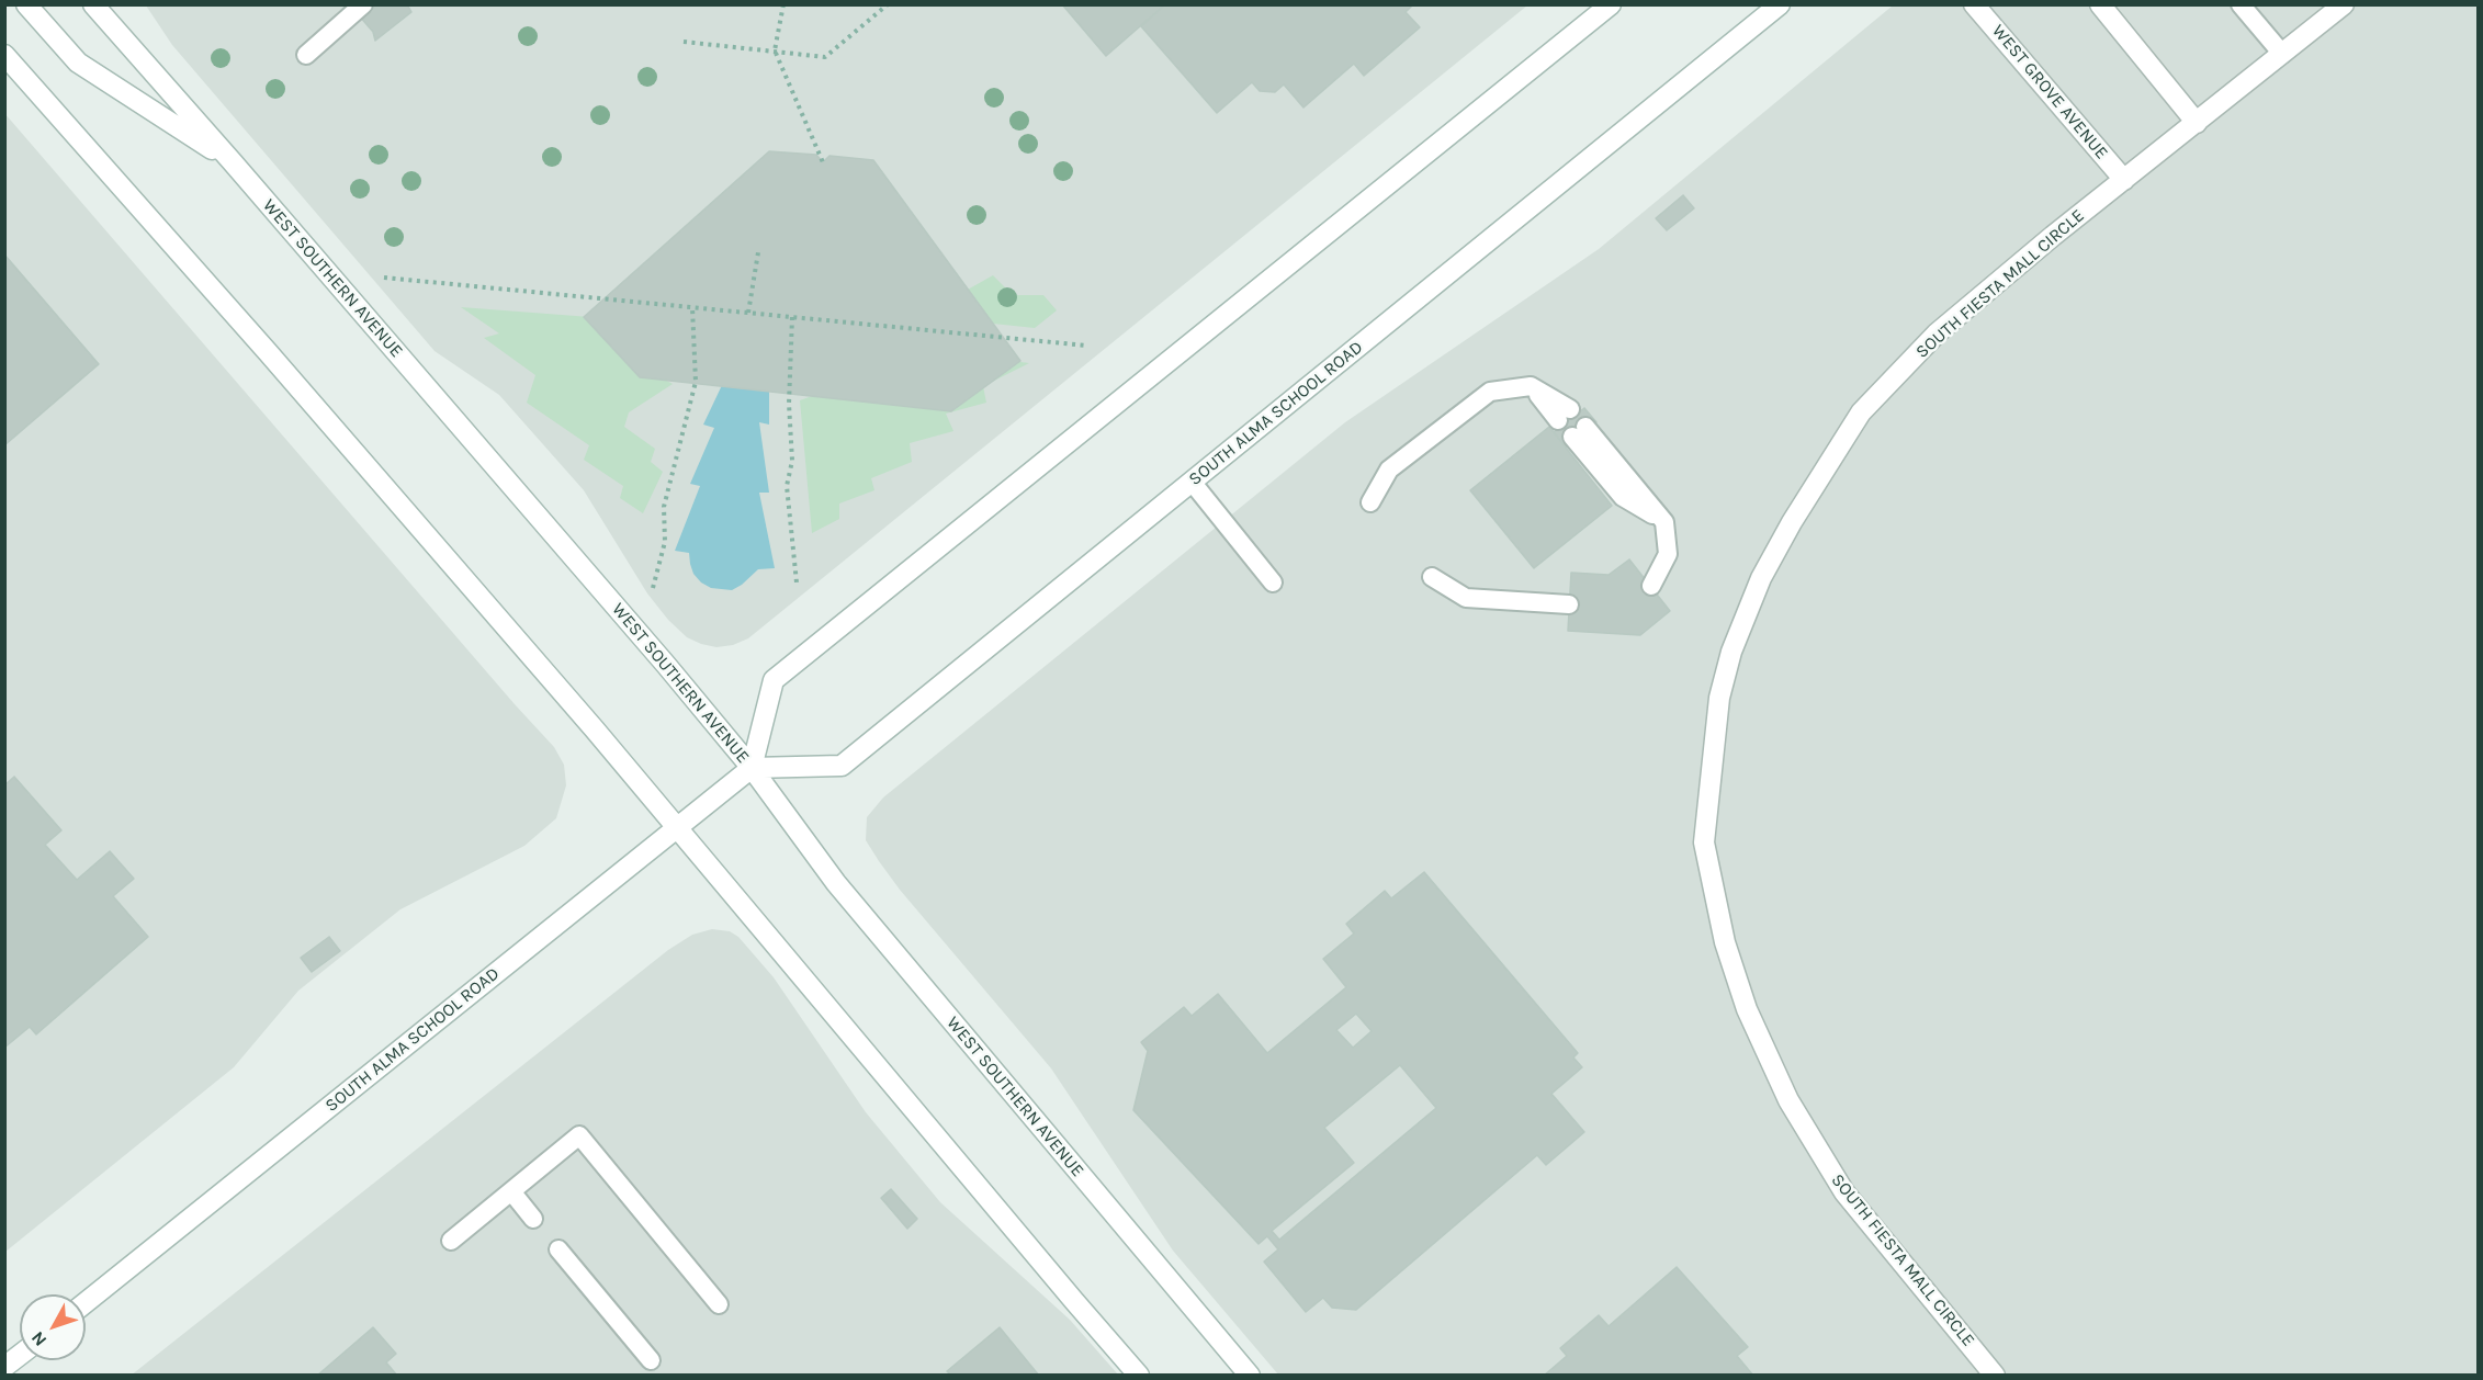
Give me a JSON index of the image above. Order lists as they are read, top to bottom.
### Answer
{
  "streets": {
    "main road": [
      "WEST GROVE AVENUE",
      "WEST SOUTHERN AVENUE",
      "SOUTH FIESTA MALL CIRCLE",
      "SOUTH ALMA SCHOOL ROAD"
    ]
  },
  "crossings": [
    ["WEST GROVE AVENUE", "SOUTH FIESTA MALL CIRCLE"],
    ["WEST SOUTHERN AVENUE", "SOUTH ALMA SCHOOL ROAD"]
  ],
  "north": "bottom left"
}
